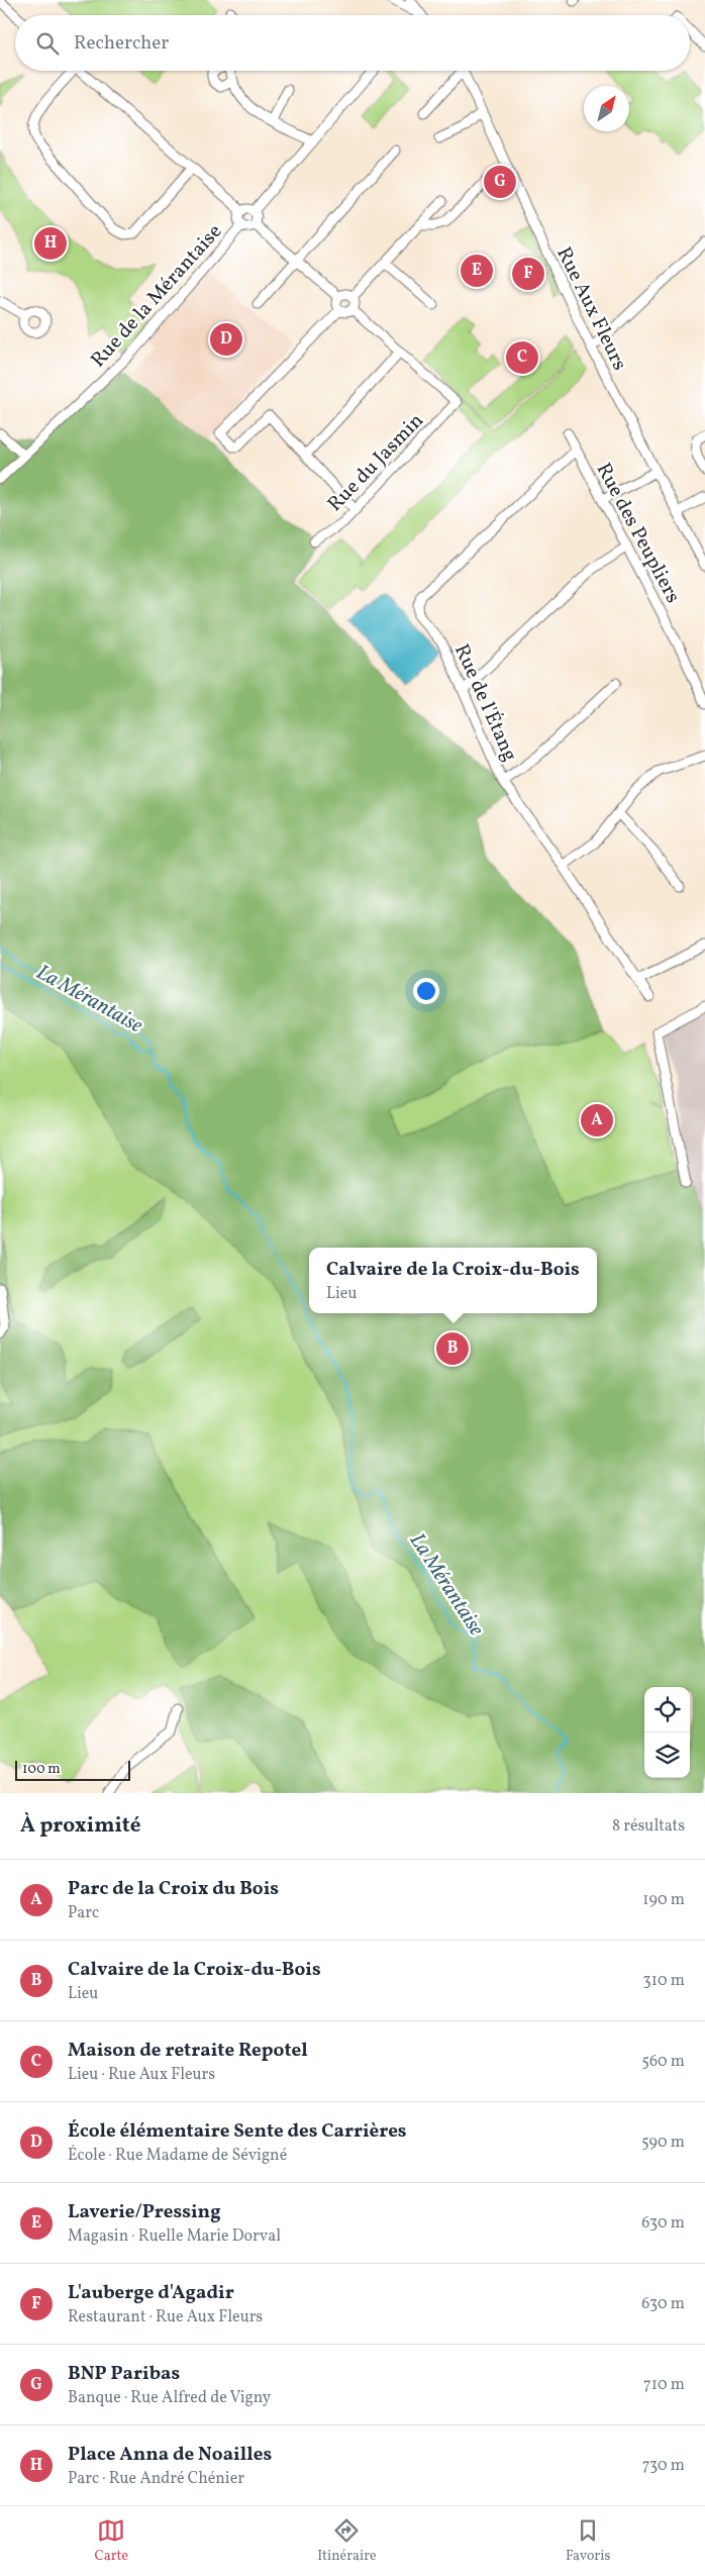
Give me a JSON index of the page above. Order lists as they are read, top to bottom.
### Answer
{
  "streets": {
    "street": [
      "Rue de la Mérantaise",
      "Rue Aux Fleurs",
      "Rue du Jasmin",
      "Rue des Peupliers",
      "Rue de l'Étang"
    ]
  },
  "crossings": [
    ["Rue des Peupliers", "Rue de l'Étang"]
  ],
  "water": ["La Mérantaise"],
  "scale_bar": "100 m",
  "north": "top right",
  "page": {
    "search": "Rechercher",
    "pins": [
      "G",
      "H",
      "E",
      "F",
      "D",
      "C",
      "A",
      "B"
    ],
    "popup": ["Calvaire de la Croix-du-Bois", "Lieu"],
    "scale": "100 m",
    "heading": ["À proximité", "8 résultats"],
    "list": [
      {
        "mark": "A",
        "name": "Parc de la Croix du Bois",
        "note": "Parc",
        "value": "190 m"
      },
      {
        "mark": "B",
        "name": "Calvaire de la Croix-du-Bois",
        "note": "Lieu",
        "value": "310 m"
      },
      {
        "mark": "C",
        "name": "Maison de retraite Repotel",
        "note": "Lieu · Rue Aux Fleurs",
        "value": "560 m"
      },
      {
        "mark": "D",
        "name": "École élémentaire Sente des Carrières",
        "note": "École · Rue Madame de Sévigné",
        "value": "590 m"
      },
      {
        "mark": "E",
        "name": "Laverie/Pressing",
        "note": "Magasin · Ruelle Marie Dorval",
        "value": "630 m"
      },
      {
        "mark": "F",
        "name": "L'auberge d'Agadir",
        "note": "Restaurant · Rue Aux Fleurs",
        "value": "630 m"
      },
      {
        "mark": "G",
        "name": "BNP Paribas",
        "note": "Banque · Rue Alfred de Vigny",
        "value": "710 m"
      },
      {
        "mark": "H",
        "name": "Place Anna de Noailles",
        "note": "Parc · Rue André Chénier",
        "value": "730 m"
      }
    ],
    "nav": ["Carte", "Itinéraire", "Favoris"]
  }
}
